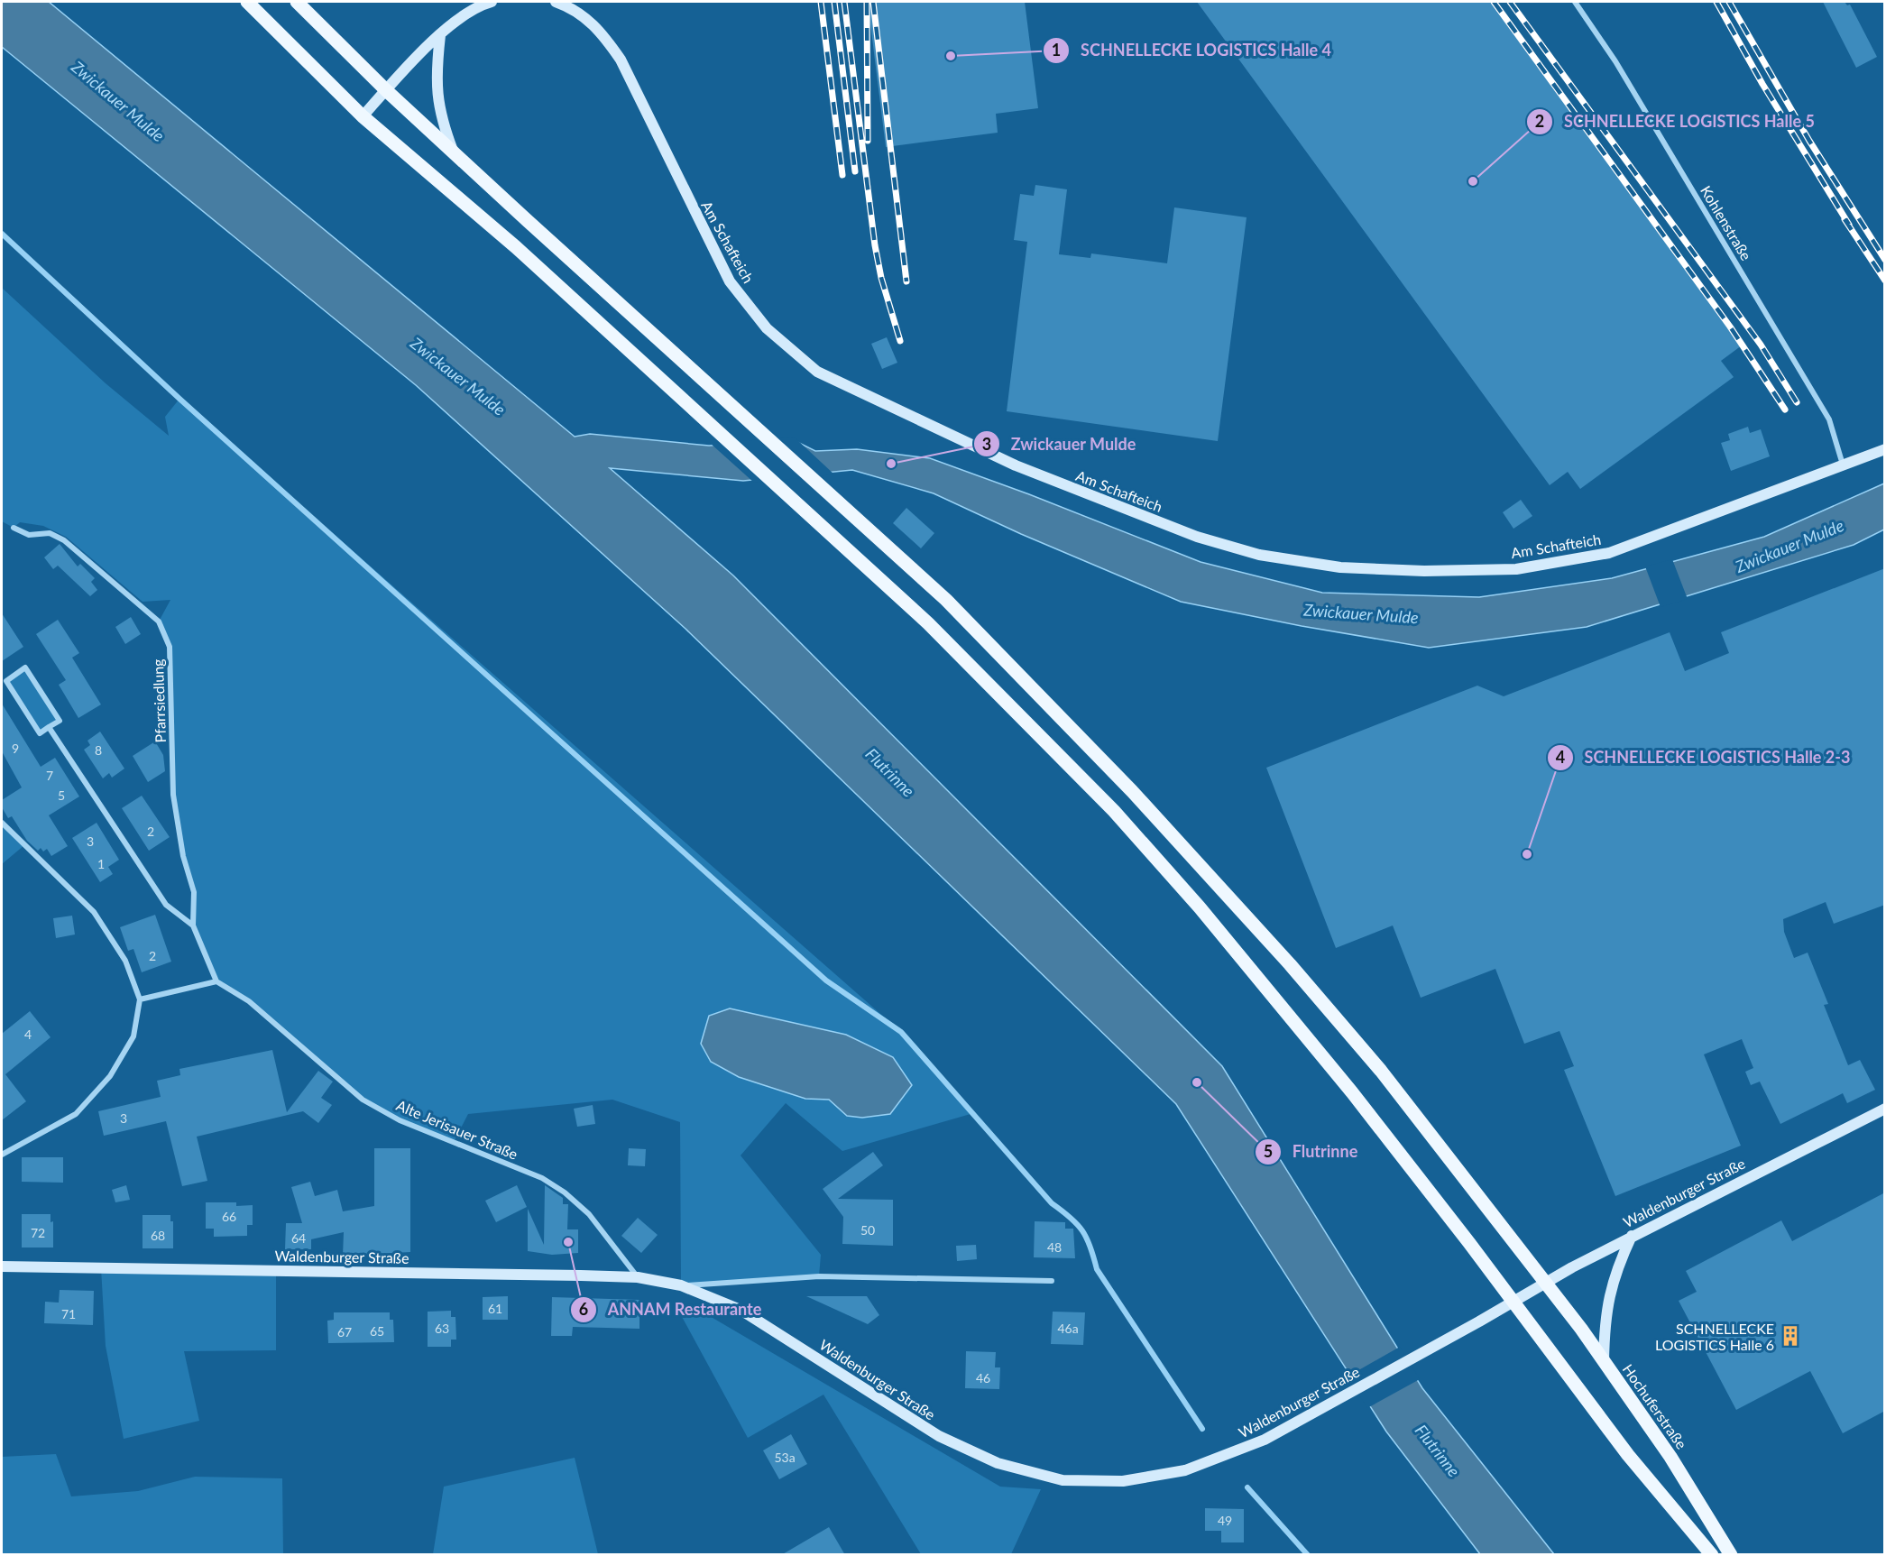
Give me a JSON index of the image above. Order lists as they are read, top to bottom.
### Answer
{
  "streets": {
    "main road": ["Hochuferstraße"],
    "street": [
      "Kohlenstraße",
      "Am Schafteich",
      "Pfarrsiedlung",
      "Alte Jerisauer Straße",
      "Waldenburger Straße"
    ]
  },
  "crossings": [
    ["Kohlenstraße", "Am Schafteich"],
    ["Pfarrsiedlung", "Alte Jerisauer Straße"],
    ["Alte Jerisauer Straße", "Waldenburger Straße"],
    ["Waldenburger Straße", "Hochuferstraße"]
  ],
  "water": ["Zwickauer Mulde", "Flutrinne"],
  "places": {
    "other": [
      "SCHNELLECKE LOGISTICS Halle 4",
      "SCHNELLECKE LOGISTICS Halle 5",
      "Zwickauer Mulde",
      "SCHNELLECKE LOGISTICS Halle 2-3",
      "Flutrinne",
      "ANNAM Restaurante"
    ],
    "building": ["SCHNELLECKE LOGISTICS Halle 6"]
  },
  "house_numbers": [
    "9",
    "8",
    "7",
    "5",
    "2",
    "3",
    "1",
    "2",
    "4",
    "3",
    "66",
    "50",
    "72",
    "68",
    "64",
    "48",
    "61",
    "71",
    "63",
    "46a",
    "65",
    "67",
    "46",
    "53a",
    "49"
  ]
}
